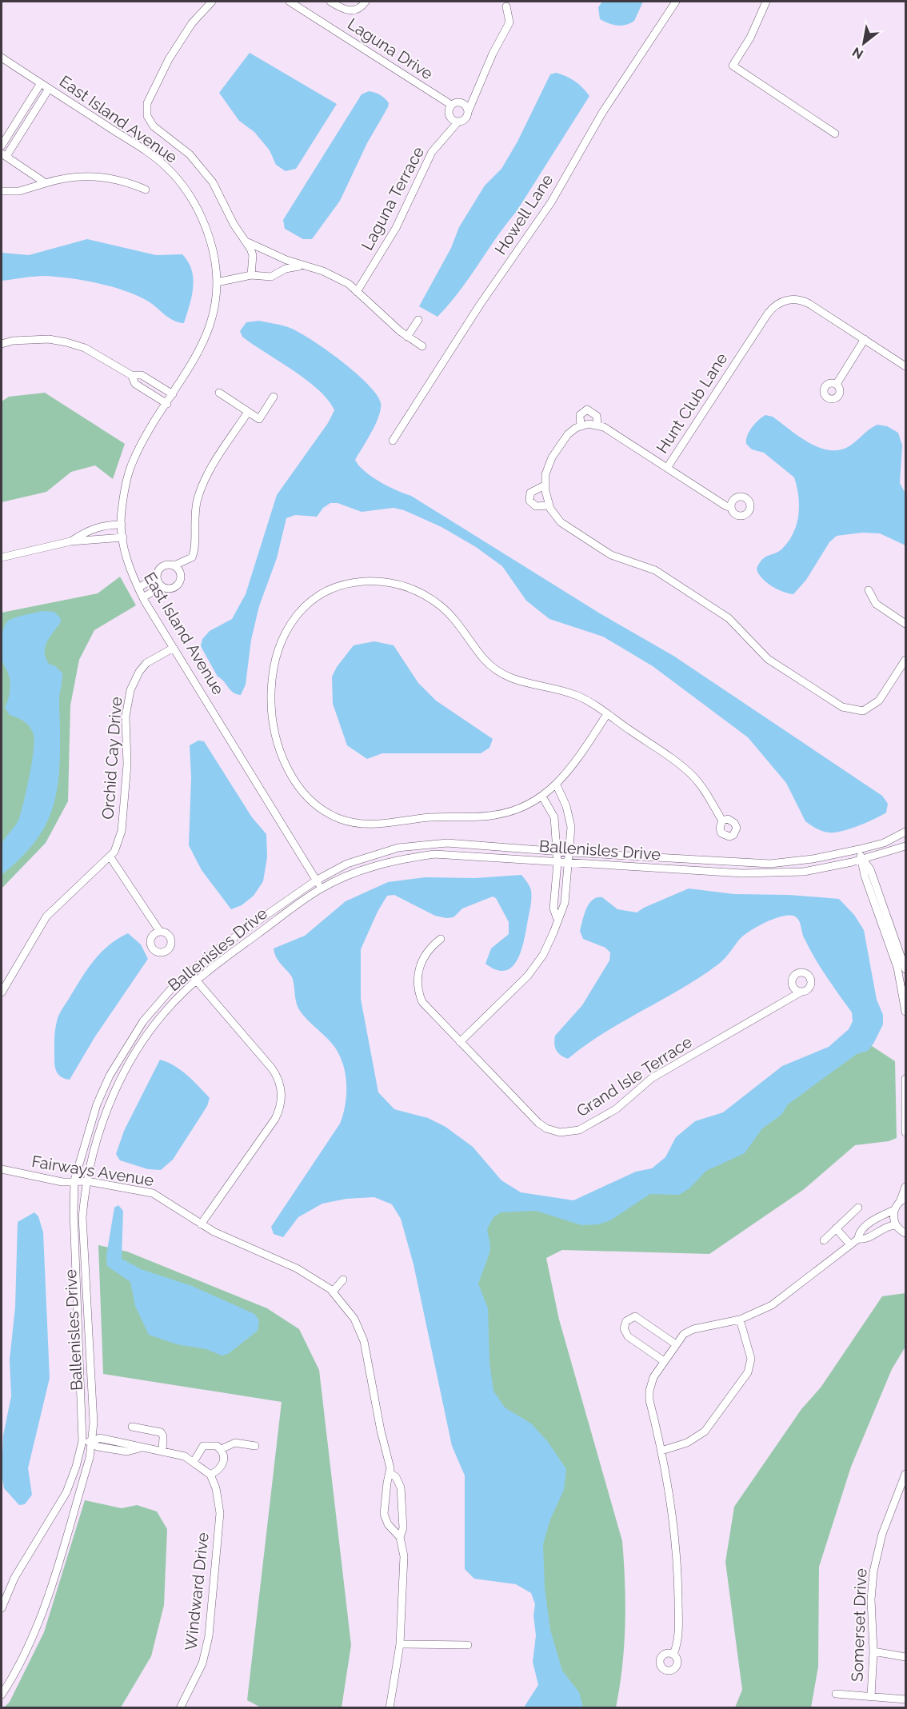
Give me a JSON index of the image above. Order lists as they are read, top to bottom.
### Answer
{
  "streets": {
    "street": [
      "Laguna Drive",
      "East Island Avenue",
      "Laguna Terrace",
      "Howell Lane",
      "Hunt Club Lane",
      "Orchid Cay Drive",
      "Ballenisles Drive",
      "Grand Isle Terrace",
      "Fairways Avenue",
      "Windward Drive",
      "Somerset Drive"
    ]
  },
  "crossings": [
    ["Laguna Drive", "Laguna Terrace"],
    ["East Island Avenue", "Orchid Cay Drive"],
    ["East Island Avenue", "Ballenisles Drive"],
    ["Ballenisles Drive", "Fairways Avenue"]
  ],
  "north": "bottom left"
}
